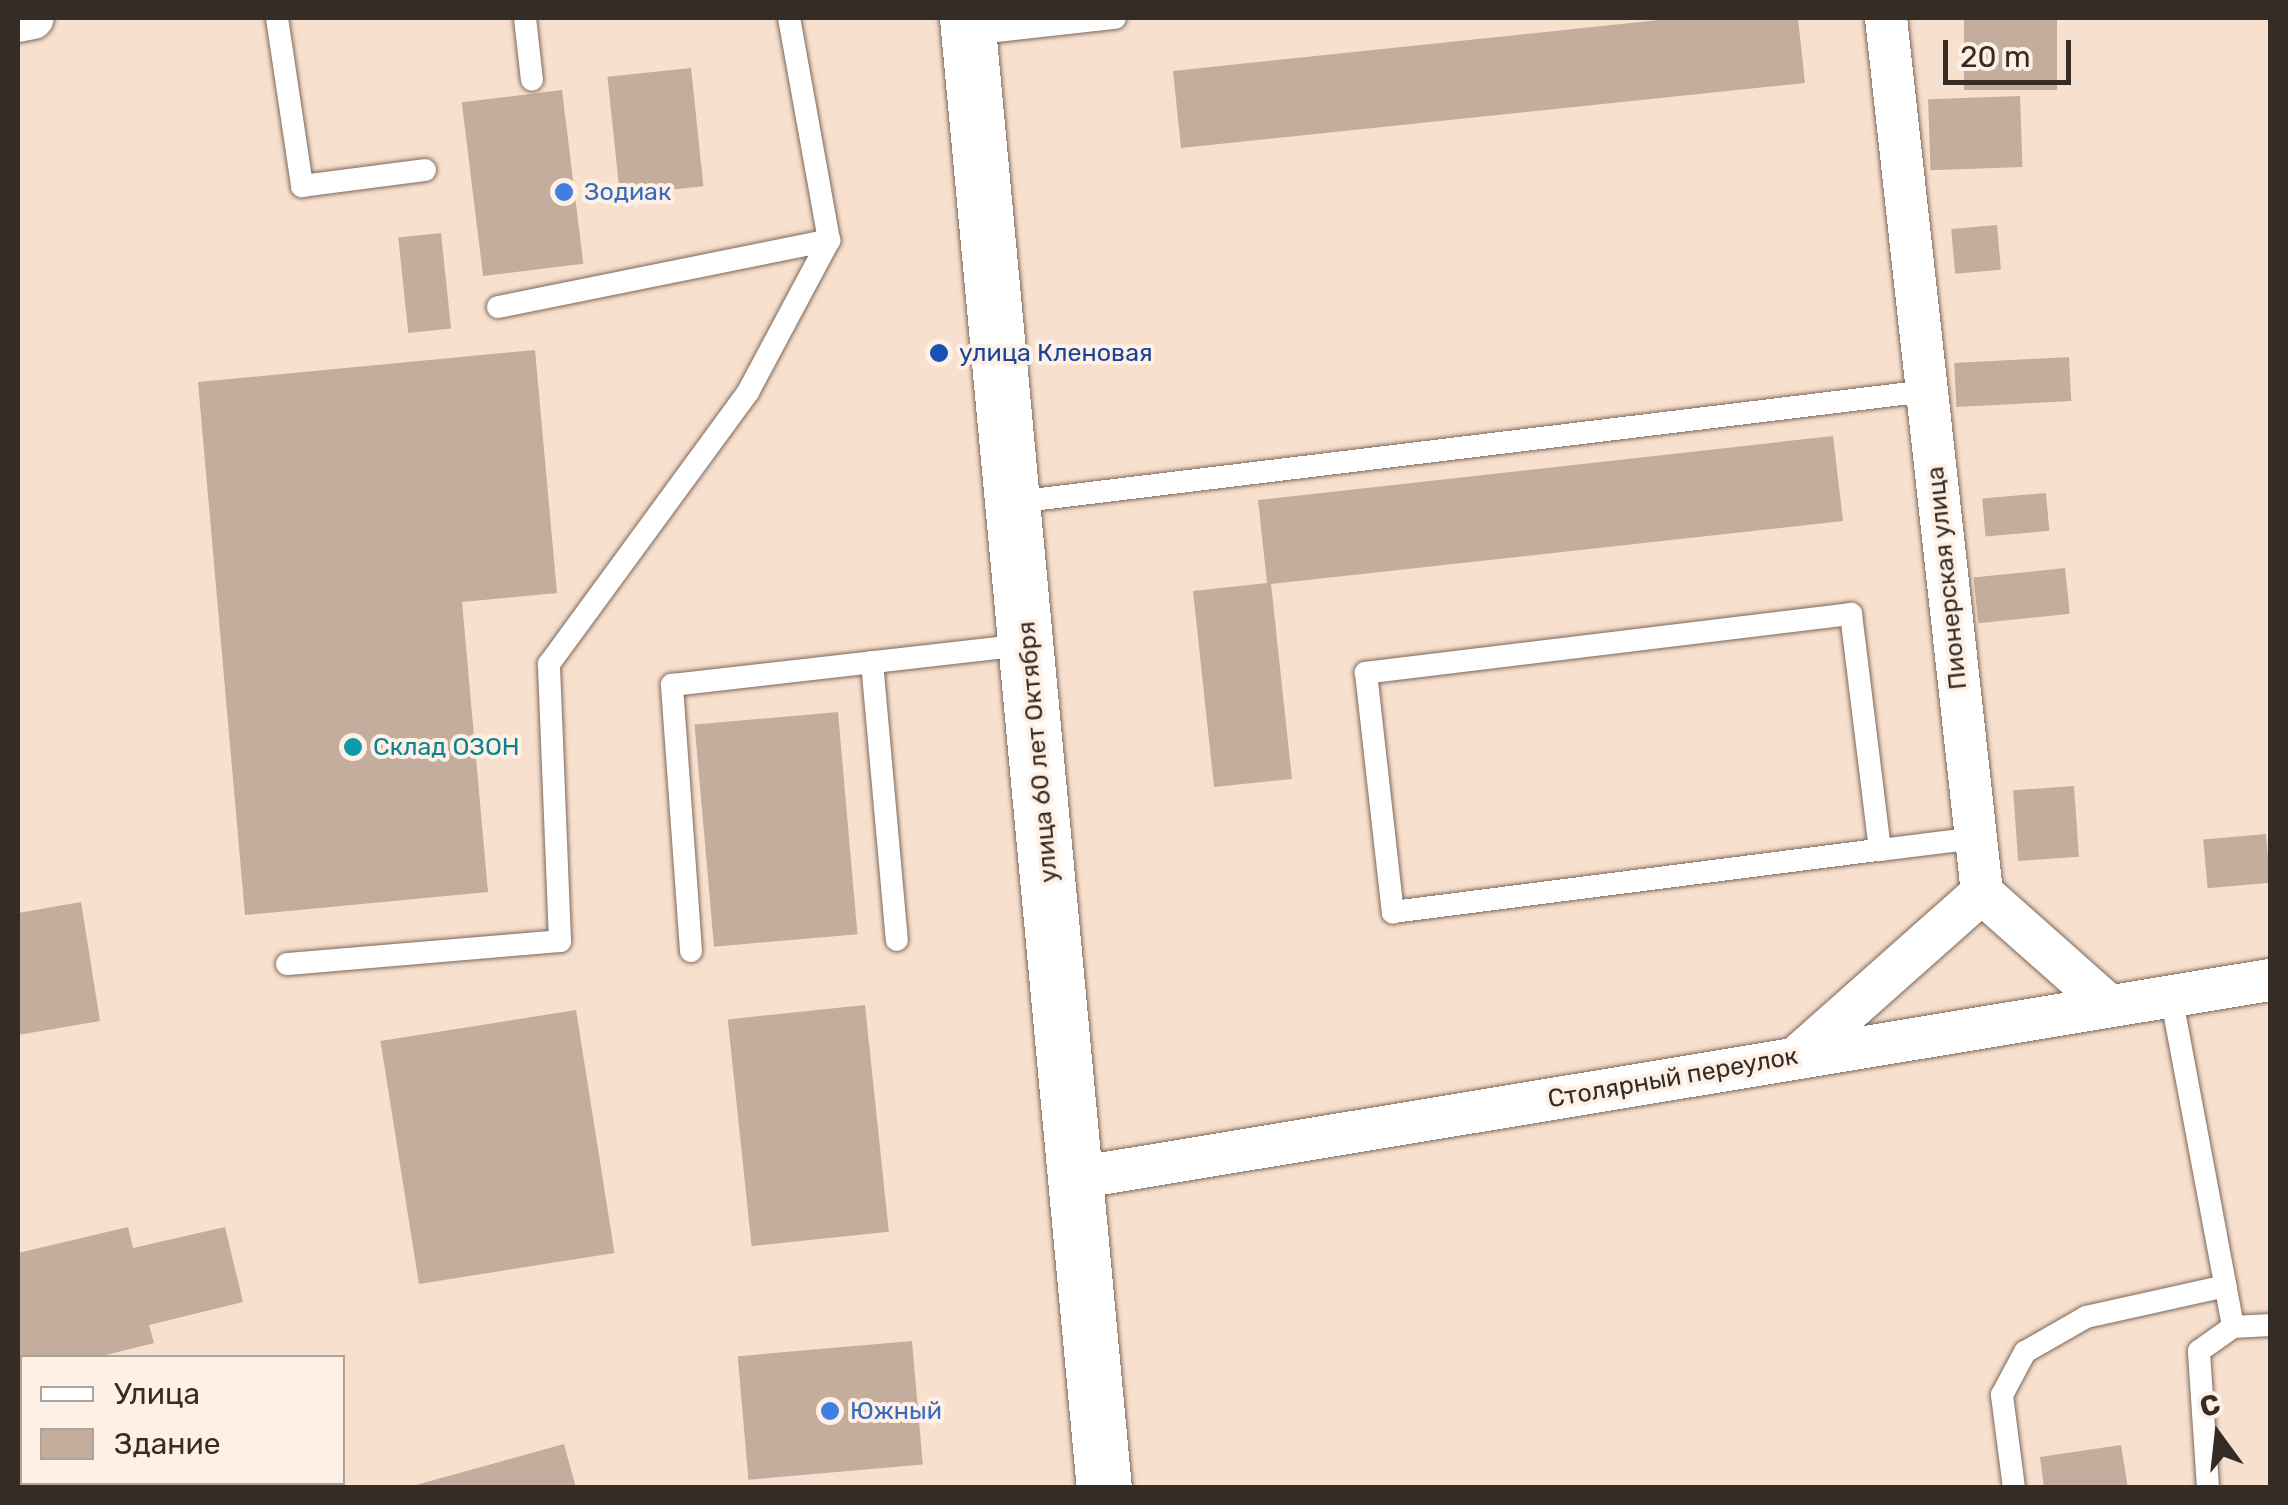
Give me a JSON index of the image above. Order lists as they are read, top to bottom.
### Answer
{
  "streets": {
    "main road": ["улица 60 лет Октября"],
    "street": ["Пионерская улица", "Столярный переулок"]
  },
  "crossings": [
    ["улица 60 лет Октября", "Столярный переулок"]
  ],
  "places": [
    "Зодиак",
    "улица Кленовая",
    "Склад ОЗОН",
    "Южный"
  ],
  "legend": ["Улица", "Здание"],
  "scale_bar": "20 m",
  "north": "top"
}
